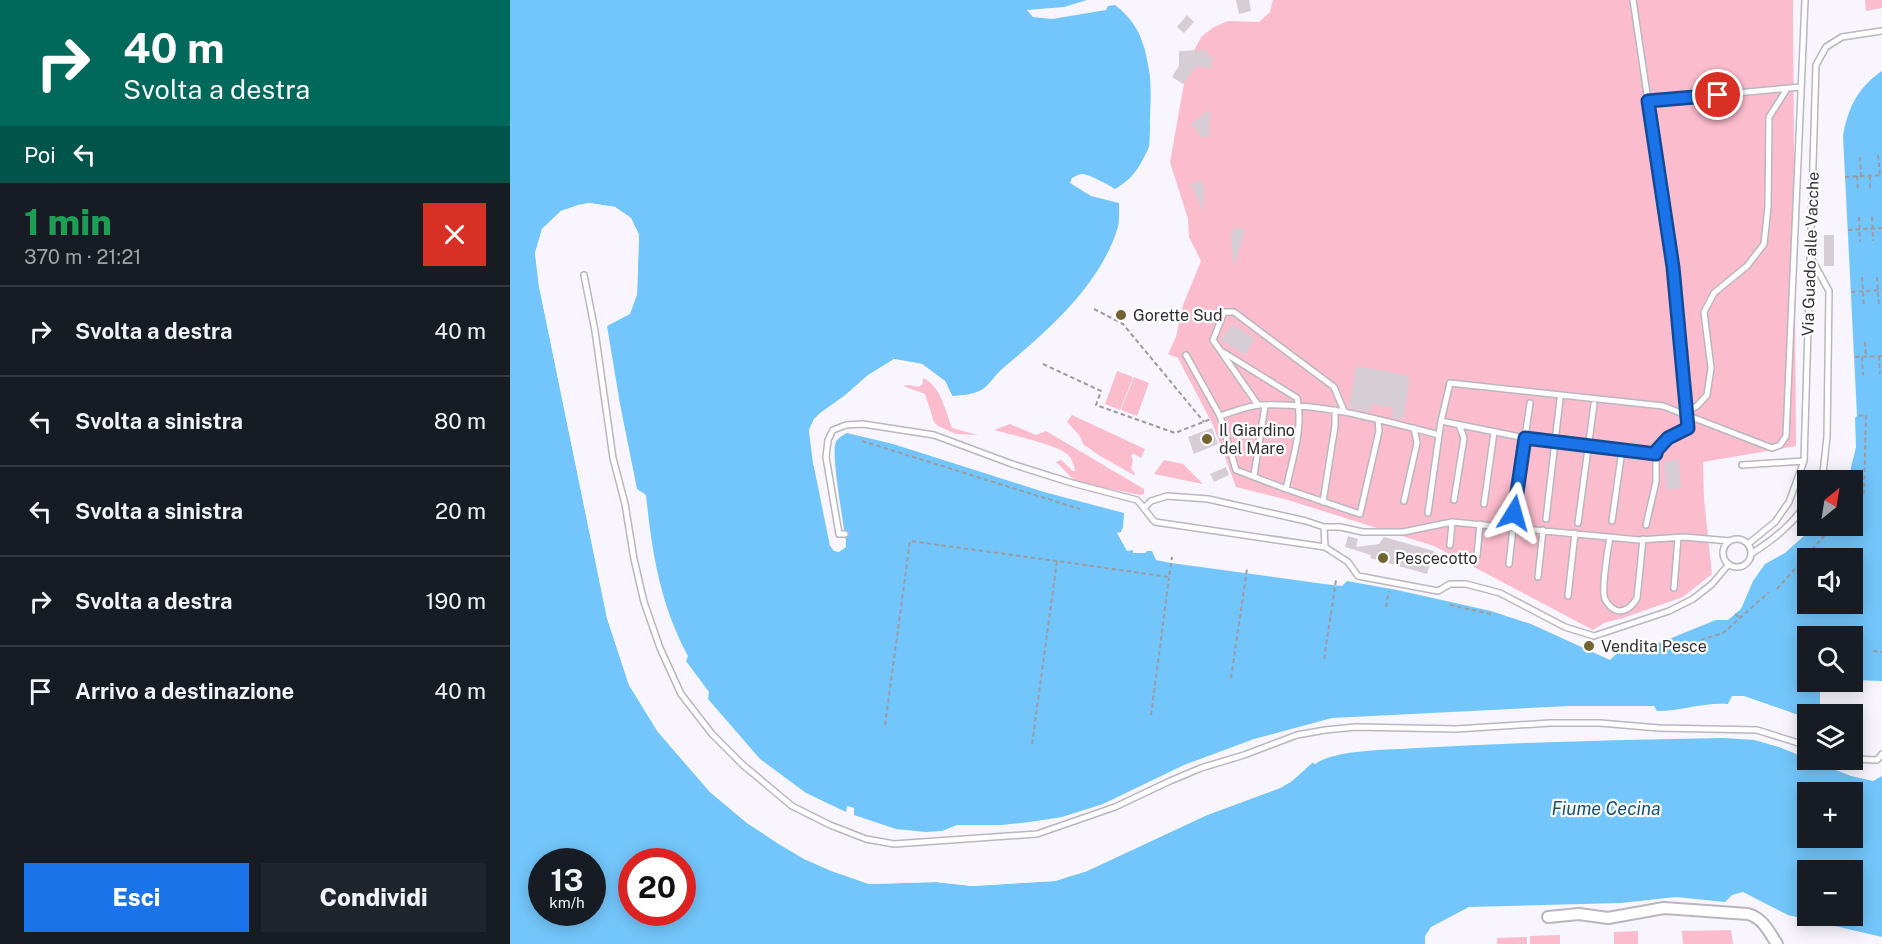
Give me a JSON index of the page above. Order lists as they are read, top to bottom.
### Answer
{
  "streets": {
    "lane": ["Via Guado alle Vacche"]
  },
  "water": ["Fiume Cecina"],
  "places": [
    "Gorette Sud",
    "Il Giardino del Mare",
    "Pescecotto",
    "Vendita Pesce"
  ],
  "north": "top right",
  "page": {
    "turn": ["40 m", "Svolta a destra"],
    "then": "Poi",
    "heading": ["1 min", "370 m · 21:21"],
    "list": [
      {
        "name": "Svolta a destra",
        "value": "40 m"
      },
      {
        "name": "Svolta a sinistra",
        "value": "80 m"
      },
      {
        "name": "Svolta a sinistra",
        "value": "20 m"
      },
      {
        "name": "Svolta a destra",
        "value": "190 m"
      },
      {
        "name": "Arrivo a destinazione",
        "value": "40 m"
      }
    ],
    "map_buttons": ["+", "−"],
    "speed": "13 km/h",
    "limit": "20",
    "buttons": ["Esci", "Condividi"]
  }
}
